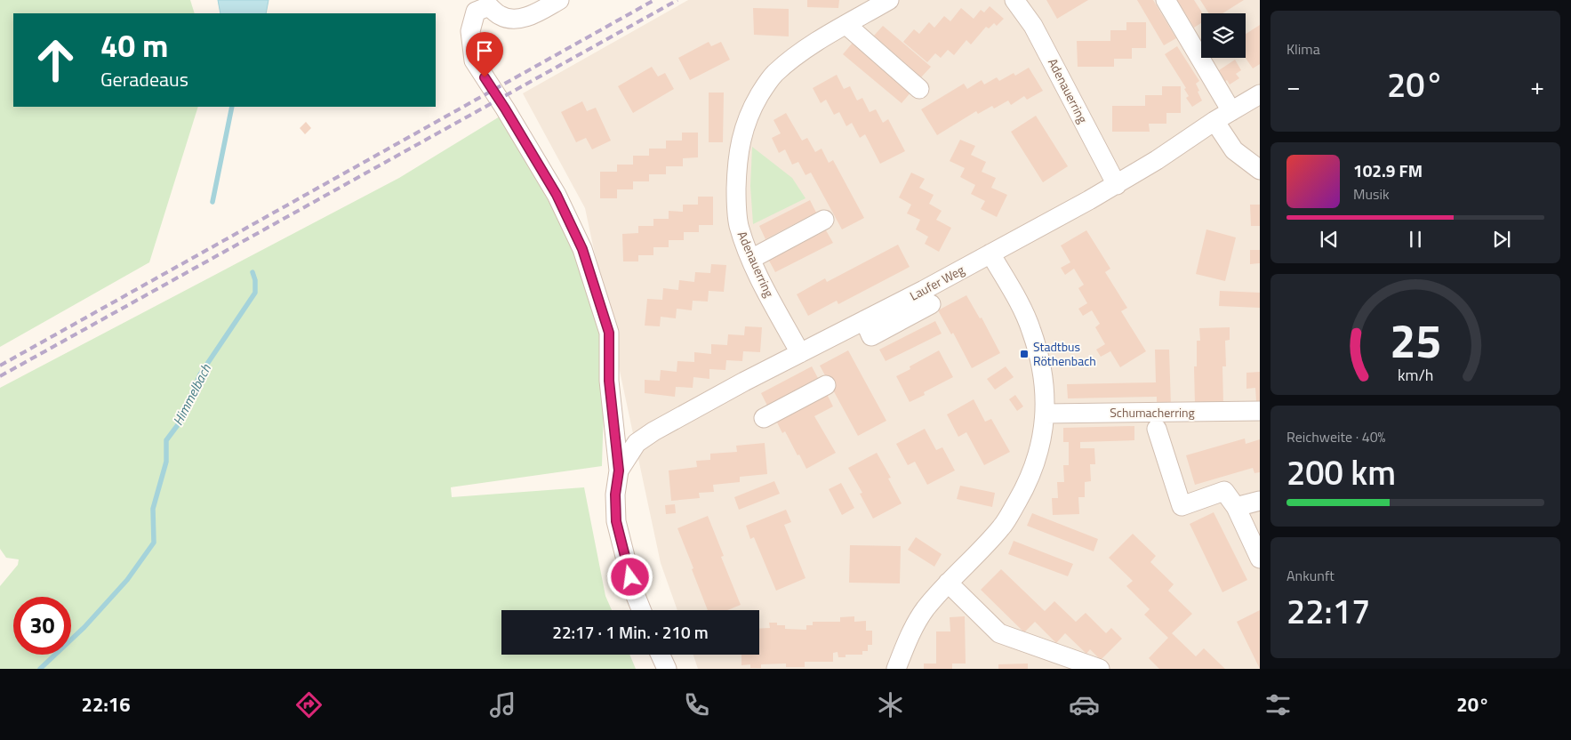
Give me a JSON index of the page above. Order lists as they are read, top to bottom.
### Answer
{
  "streets": {
    "street": ["Adenauerring", "Laufer Weg", "Schumacherring"]
  },
  "crossings": [
    ["Adenauerring", "Laufer Weg"]
  ],
  "water": ["Himmelbach"],
  "places": {
    "transit": ["Stadtbus Röthenbach"]
  },
  "page": {
    "tile": [
      "Klima",
      ["Reichweite · 40%", "200 km"],
      ["Ankunft", "22:17"]
    ],
    "turn": ["40 m", "Geradeaus"],
    "heat": ["−", "20°", "+"],
    "song": ["102.9 FM", "Musik"],
    "limit": "30",
    "trip": "22:17 · 1 Min. · 210 m",
    "tabs": ["22:16", "20°"],
    "gauge": ["25", "km/h"]
  }
}
